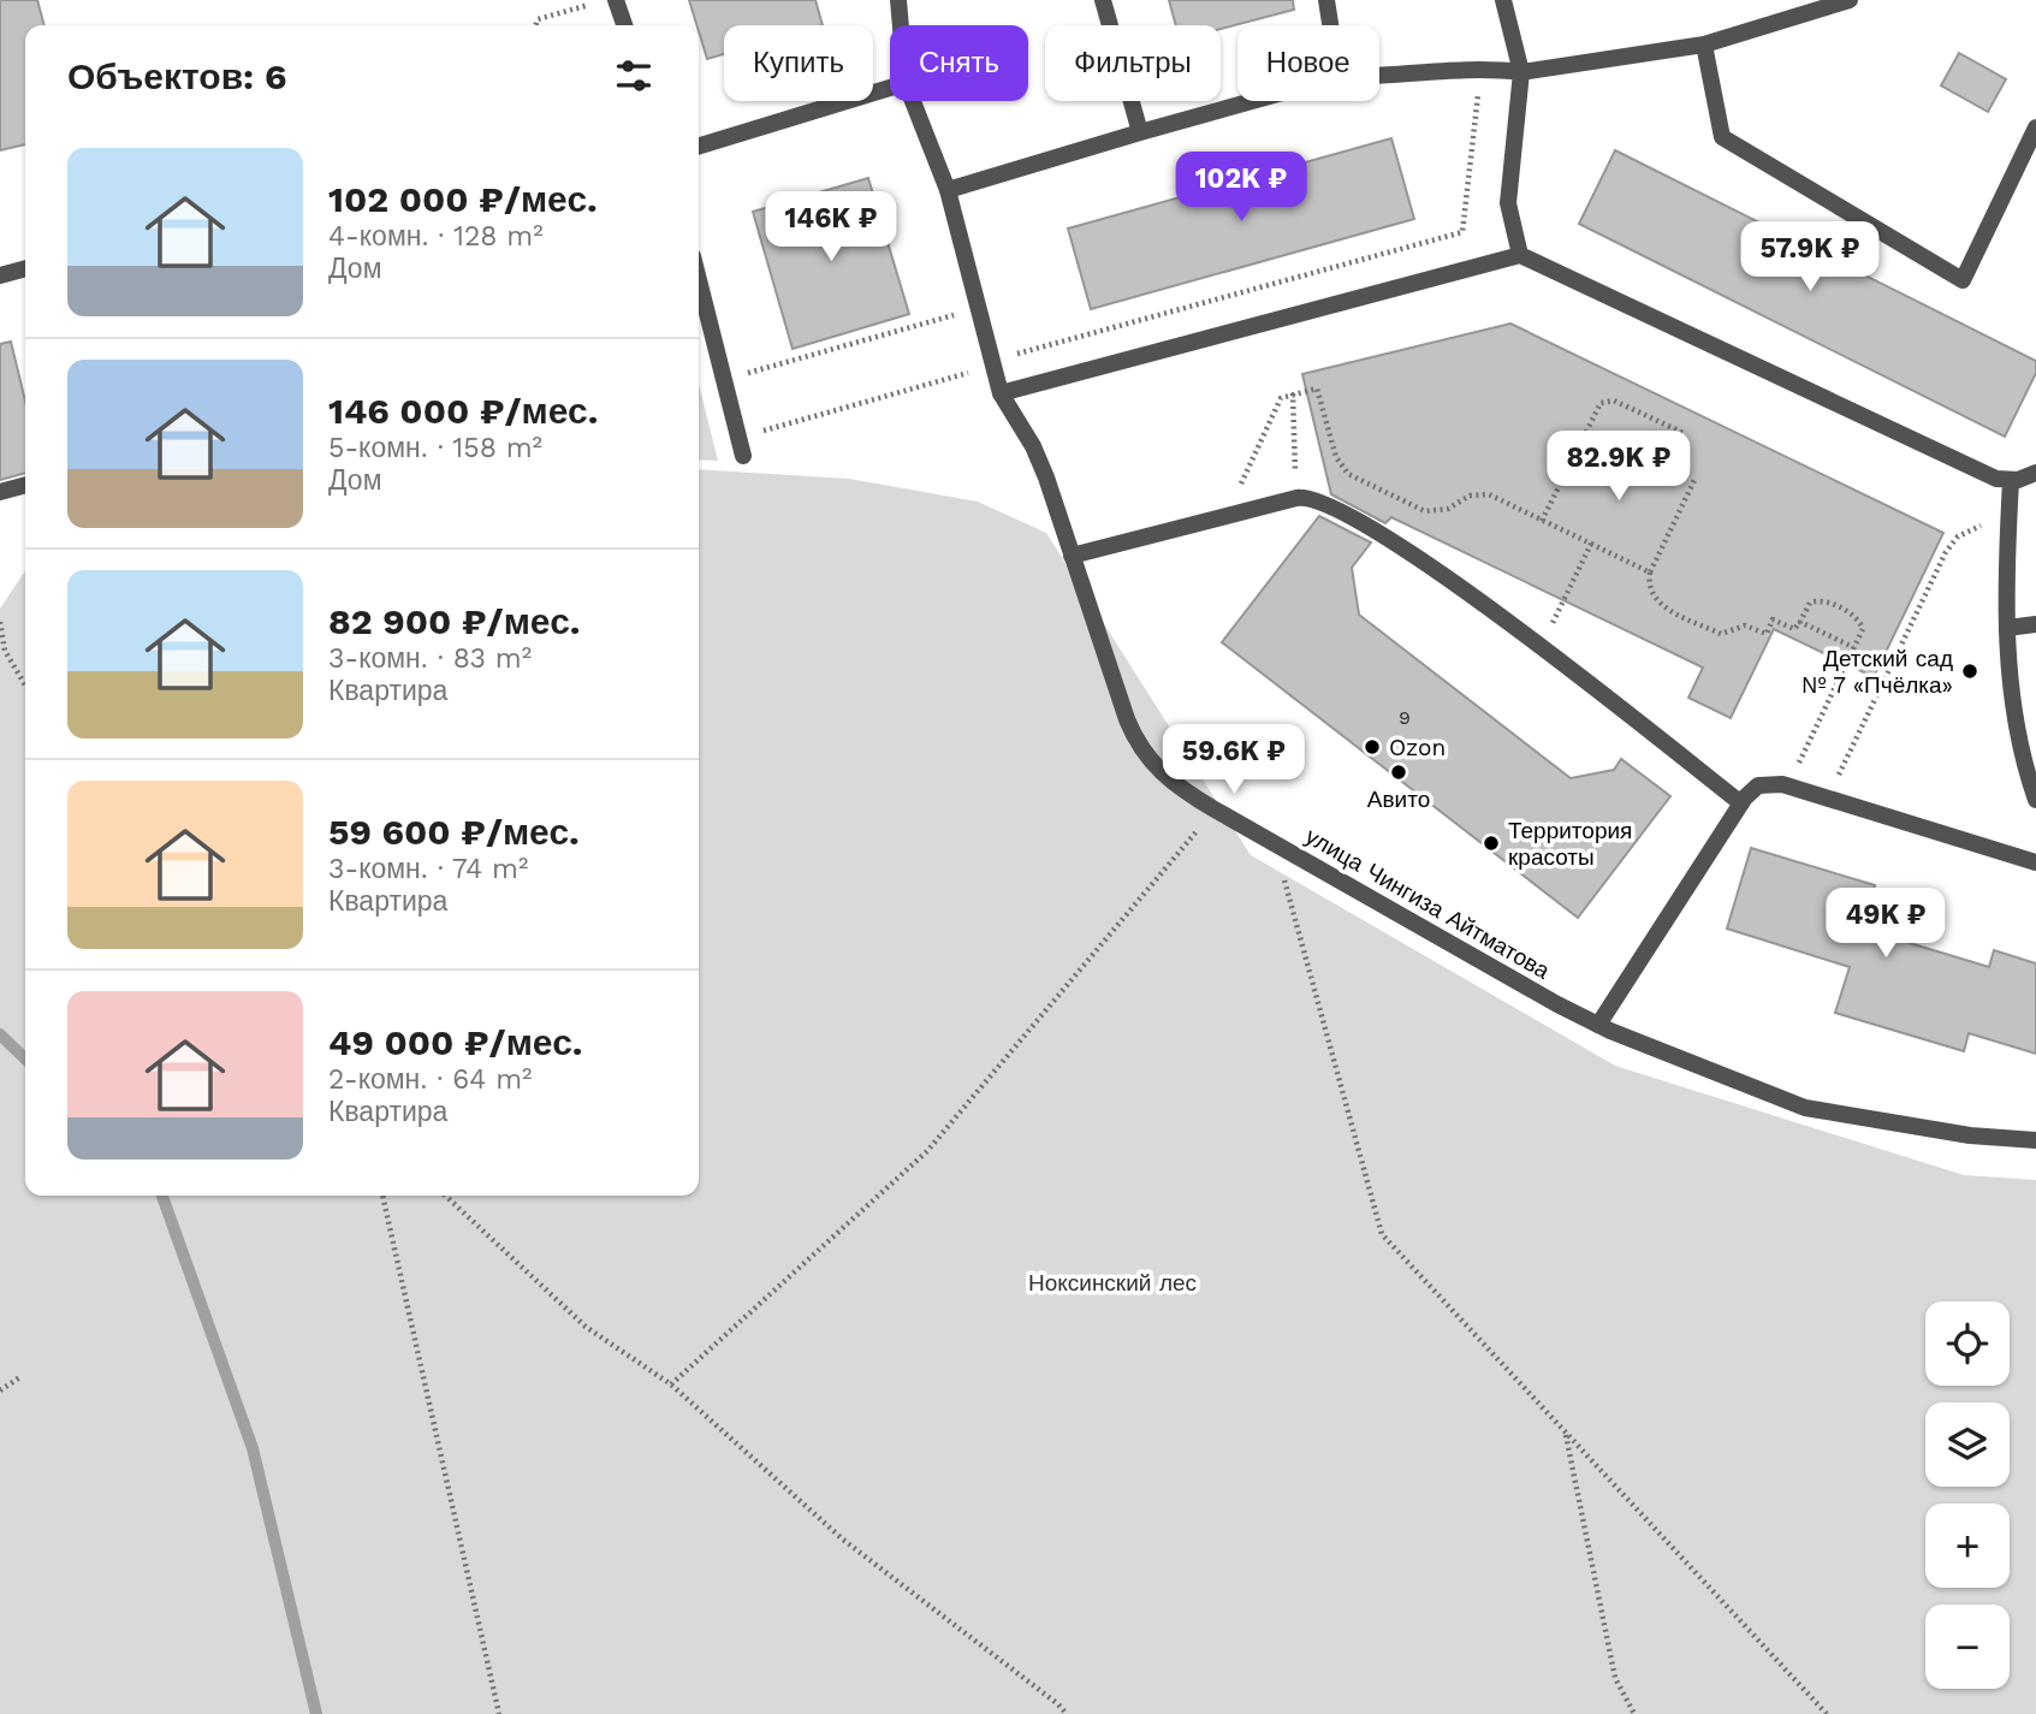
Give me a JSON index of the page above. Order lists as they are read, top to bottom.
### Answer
{
  "streets": {
    "street": ["улица Чингиза Айтматова"]
  },
  "parks": ["Ноксинский лес"],
  "places": [
    "Детский сад № 7 «Пчёлка»",
    "Ozon",
    "Авито",
    "Территория красоты"
  ],
  "house_numbers": ["9"],
  "page": {
    "chip": [
      "Купить",
      "Снять",
      "Фильтры",
      "Новое"
    ],
    "heading": "Объектов: 6",
    "list": [
      {
        "name": "102 000 ₽/мес.",
        "note": "4-комн. · 128 m² · Дом"
      },
      {
        "name": "146 000 ₽/мес.",
        "note": "5-комн. · 158 m² · Дом"
      },
      {
        "name": "82 900 ₽/мес.",
        "note": "3-комн. · 83 m² · Квартира"
      },
      {
        "name": "59 600 ₽/мес.",
        "note": "3-комн. · 74 m² · Квартира"
      },
      {
        "name": "49 000 ₽/мес.",
        "note": "2-комн. · 64 m² · Квартира"
      }
    ],
    "price": [
      "102K ₽",
      "146K ₽",
      "57.9K ₽",
      "82.9K ₽",
      "59.6K ₽",
      "49K ₽"
    ],
    "map_buttons": ["+", "−"]
  }
}
